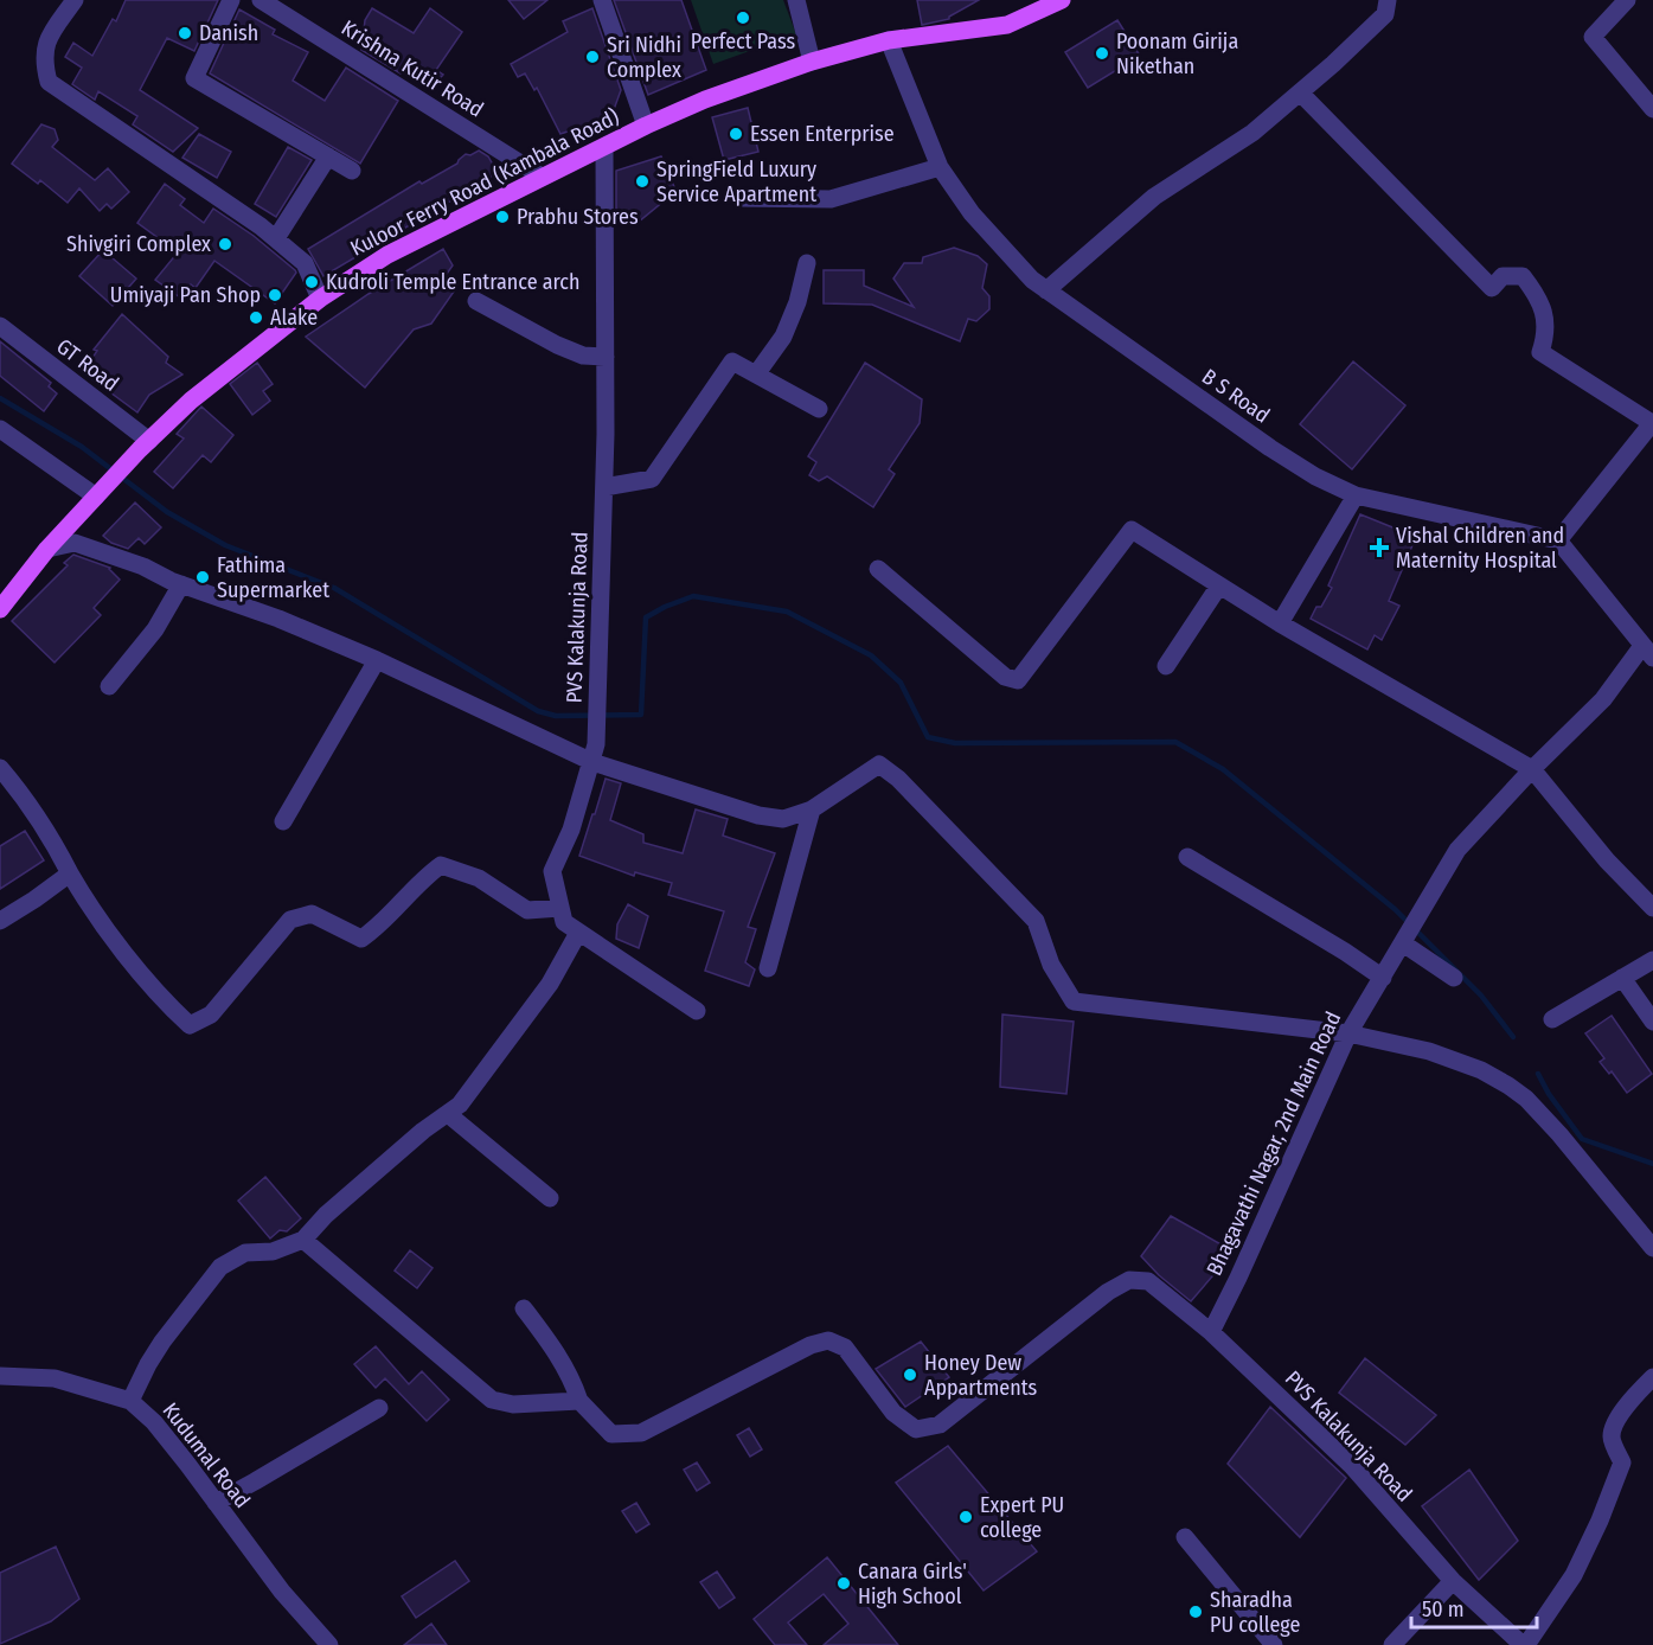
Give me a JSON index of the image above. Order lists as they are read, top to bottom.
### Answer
{
  "streets": {
    "main road": ["Kuloor Ferry Road (Kambala Road)"],
    "street": [
      "Krishna Kutir Road",
      "GT Road",
      "B S Road",
      "PVS Kalakunja Road",
      "Bhagavathi Nagar, 2nd Main Road",
      "Kudumal Road"
    ]
  },
  "crossings": [
    ["Krishna Kutir Road", "Kuloor Ferry Road (Kambala Road)"],
    ["Kuloor Ferry Road (Kambala Road)", "GT Road"],
    ["Kuloor Ferry Road (Kambala Road)", "B S Road"],
    ["Kuloor Ferry Road (Kambala Road)", "PVS Kalakunja Road"],
    ["PVS Kalakunja Road", "Bhagavathi Nagar, 2nd Main Road"]
  ],
  "places": {
    "other": [
      "Perfect Pass",
      "Danish",
      "Poonam Girija Nikethan",
      "Sri Nidhi Complex",
      "Essen Enterprise",
      "SpringField Luxury Service Apartment",
      "Prabhu Stores",
      "Shivgiri Complex",
      "Kudroli Temple Entrance arch",
      "Umiyaji Pan Shop",
      "Alake",
      "Fathima Supermarket",
      "Honey Dew Appartments",
      "Expert PU college",
      "Canara Girls' High School",
      "Sharadha PU college"
    ],
    "health": ["Vishal Children and Maternity Hospital"]
  },
  "scale_bar": "50 m"
}
